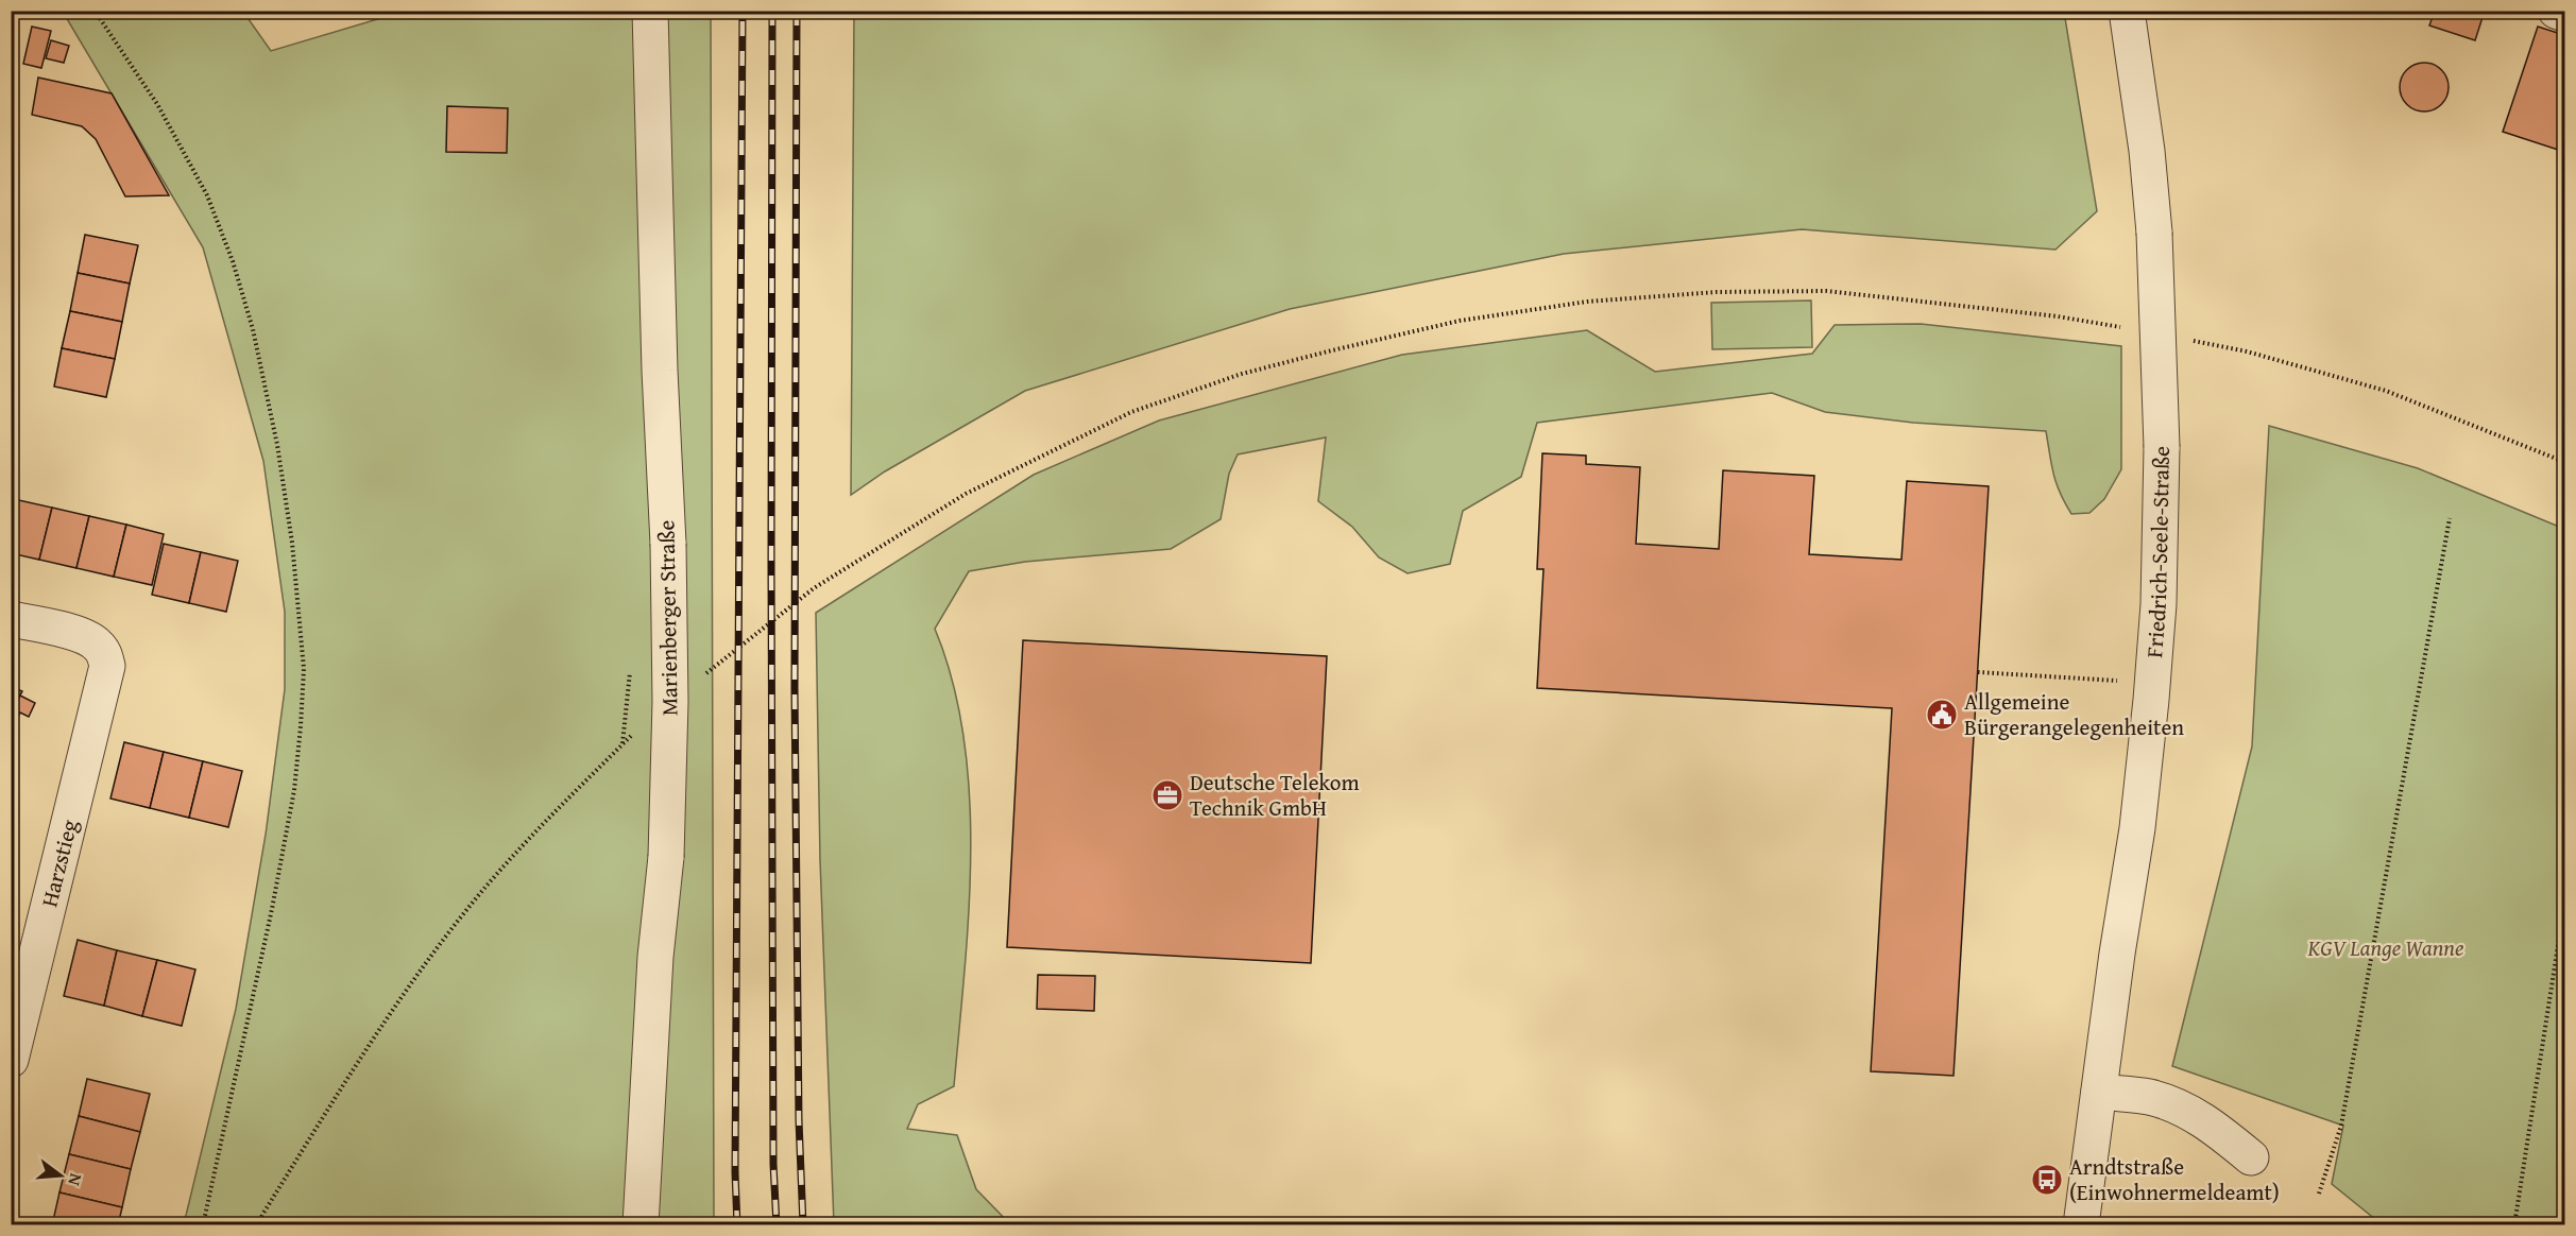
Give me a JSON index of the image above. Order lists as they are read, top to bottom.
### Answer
{
  "streets": {
    "street": ["Friedrich-Seele-Straße", "Marienberger Straße", "Harzstieg"]
  },
  "parks": ["KGV Lange Wanne"],
  "places": {
    "public building": ["Allgemeine Bürgerangelegenheiten"],
    "office": ["Deutsche Telekom Technik GmbH"],
    "bus stop": ["Arndtstraße (Einwohnermeldeamt)"]
  },
  "north": "right"
}
